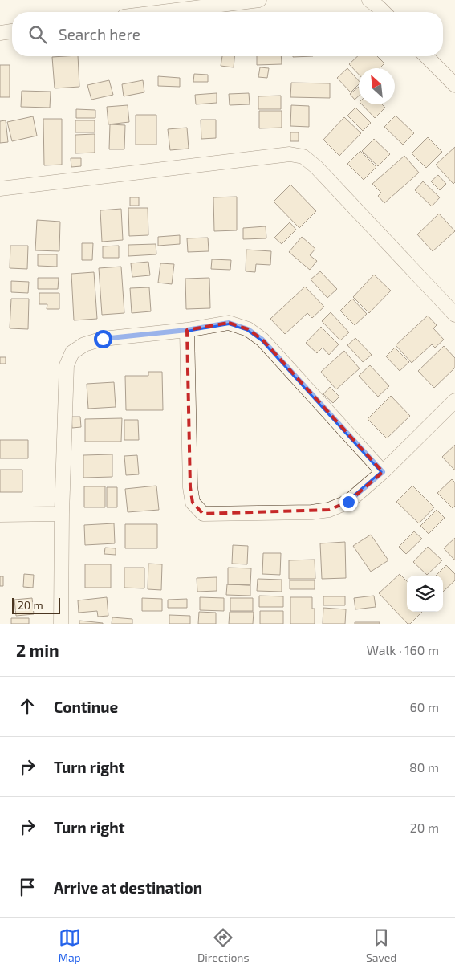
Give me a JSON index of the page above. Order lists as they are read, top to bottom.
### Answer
{
  "scale_bar": "20 m",
  "north": "top left",
  "page": {
    "search": "Search here",
    "scale": "20 m",
    "heading": ["2 min", "Walk · 160 m"],
    "list": [
      ["Continue", "60 m"],
      ["Turn right", "80 m"],
      ["Turn right", "20 m"],
      "Arrive at destination"
    ],
    "nav": ["Map", "Directions", "Saved"]
  }
}
